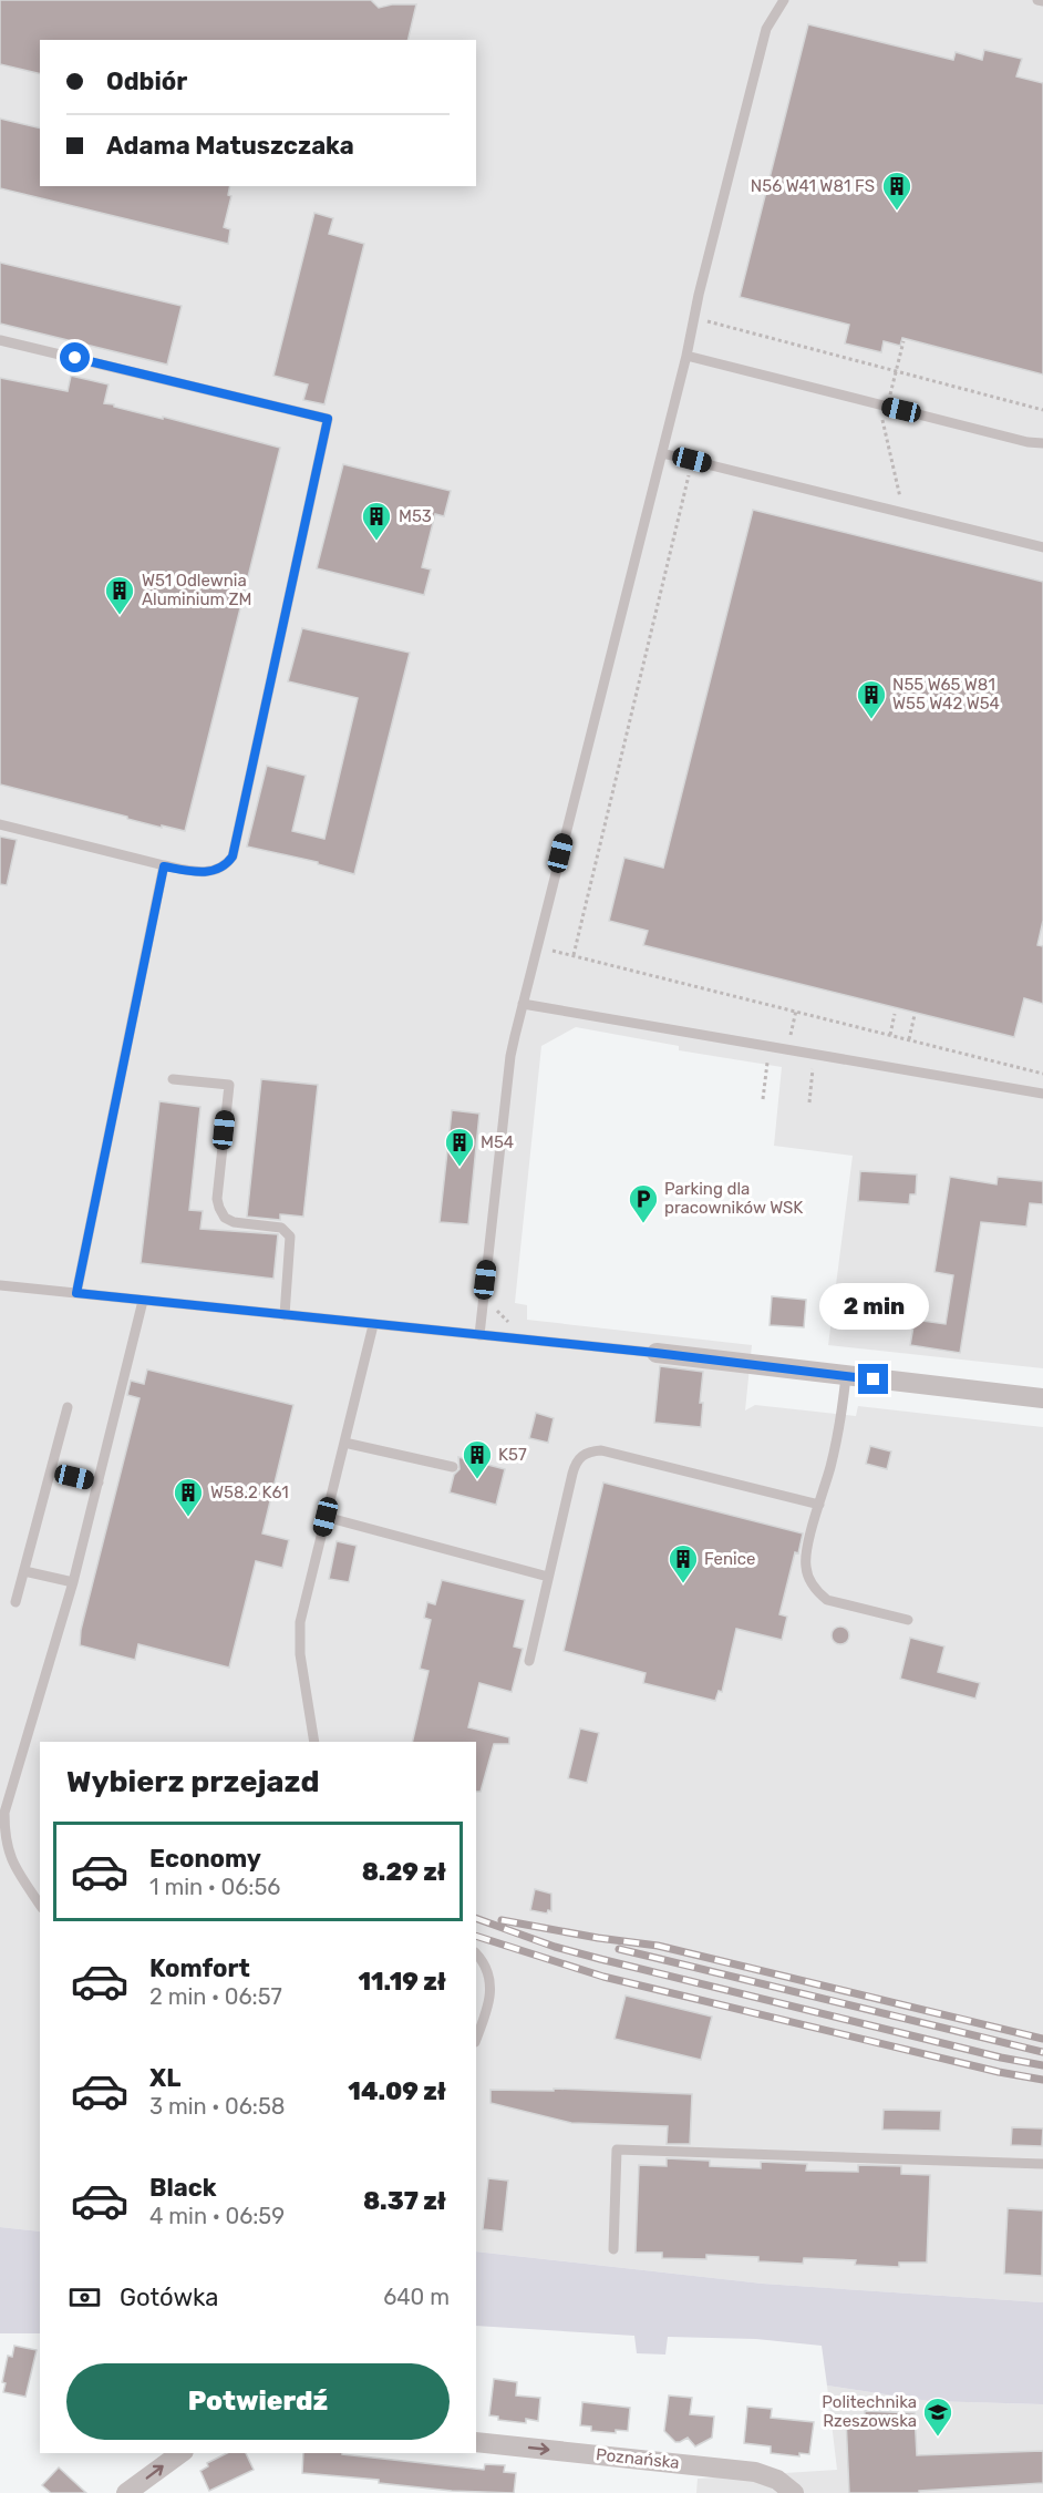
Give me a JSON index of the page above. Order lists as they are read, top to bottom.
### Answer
{
  "streets": {
    "street": ["Poznańska"]
  },
  "one_way": ["Poznańska"],
  "places": {
    "building": [
      "N56 W41 W81 FS",
      "M53",
      "W51 Odlewnia Aluminium ZM",
      "N55 W65 W81 W55 W42 W54",
      "M54",
      "K57",
      "W58.2 K61",
      "Fenice"
    ],
    "parking": ["Parking dla pracowników WSK"],
    "school or university": ["Politechnika Rzeszowska"]
  },
  "page": {
    "banner": ["Odbiór", "Adama Matuszczaka"],
    "bubble": "2 min",
    "heading": "Wybierz przejazd",
    "list": [
      {
        "name": "Economy",
        "note": "1 min · 06:56",
        "value": "8.29 zł"
      },
      {
        "name": "Komfort",
        "note": "2 min · 06:57",
        "value": "11.19 zł"
      },
      {
        "name": "XL",
        "note": "3 min · 06:58",
        "value": "14.09 zł"
      },
      {
        "name": "Black",
        "note": "4 min · 06:59",
        "value": "8.37 zł"
      }
    ],
    "pay": ["Gotówka", "640 m"],
    "buttons": "Potwierdź"
  }
}
